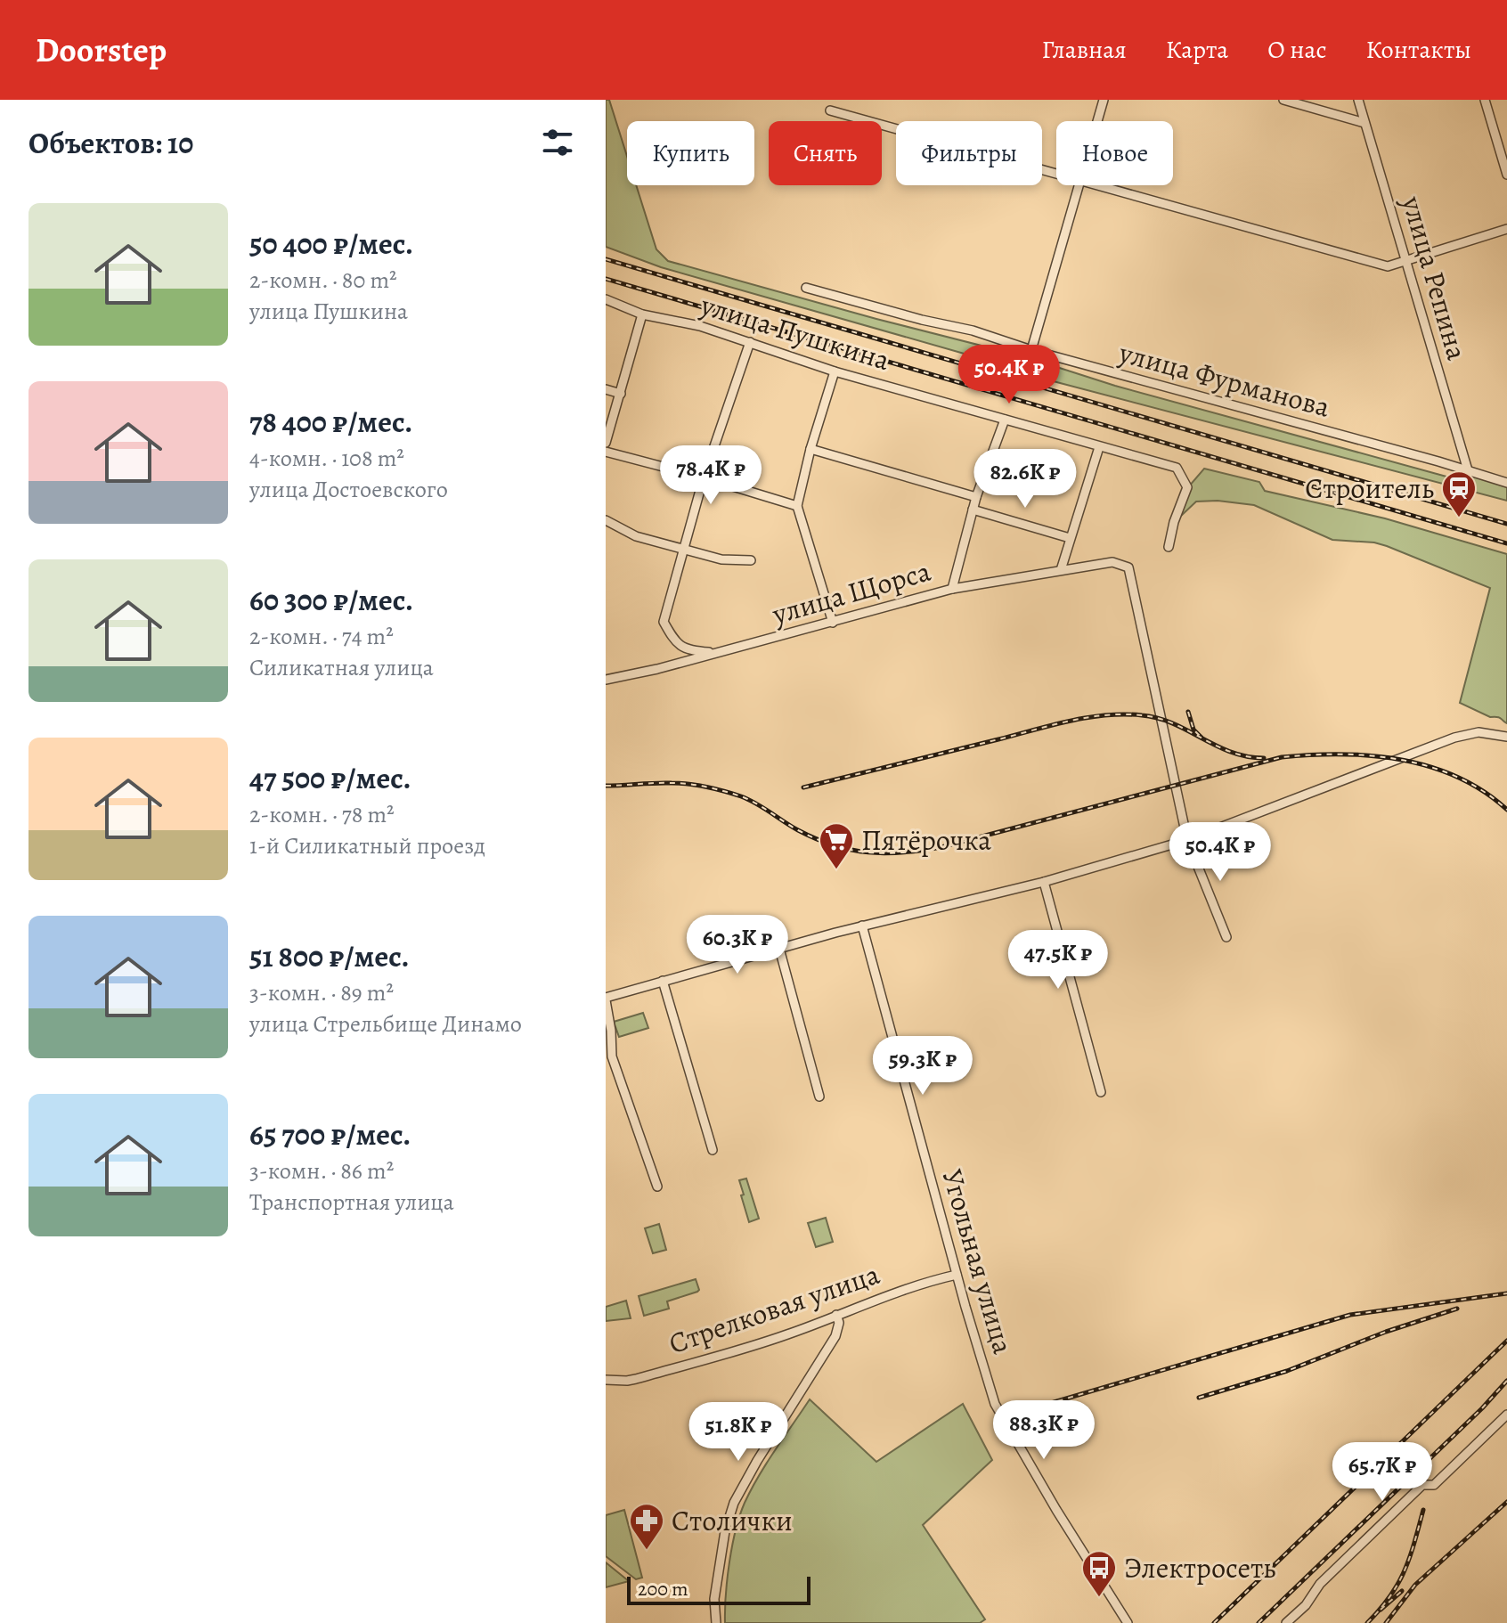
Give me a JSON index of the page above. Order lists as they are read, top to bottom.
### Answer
{
  "streets": {
    "street": [
      "улица Репина",
      "улица Пушкина",
      "улица Фурманова",
      "улица Щорса",
      "Угольная улица",
      "Стрелковая улица"
    ]
  },
  "crossings": [
    ["улица Репина", "улица Фурманова"],
    ["Угольная улица", "Стрелковая улица"]
  ],
  "places": {
    "station": ["Строитель"],
    "supermarket": ["Пятёрочка"],
    "pharmacy": ["Столички"],
    "bus stop": ["Электросеть"]
  },
  "scale_bar": "200 m",
  "page": {
    "header": "Doorstep",
    "nav": [
      "Главная",
      "Карта",
      "О нас",
      "Контакты"
    ],
    "heading": "Объектов: 10",
    "chip": [
      "Купить",
      "Снять",
      "Фильтры",
      "Новое"
    ],
    "list": [
      {
        "name": "50 400 ₽/мес.",
        "note": "2-комн. · 80 m² · улица Пушкина"
      },
      {
        "name": "78 400 ₽/мес.",
        "note": "4-комн. · 108 m² · улица Достоевского"
      },
      {
        "name": "60 300 ₽/мес.",
        "note": "2-комн. · 74 m² · Силикатная улица"
      },
      {
        "name": "47 500 ₽/мес.",
        "note": "2-комн. · 78 m² · 1-й Силикатный проезд"
      },
      {
        "name": "51 800 ₽/мес.",
        "note": "3-комн. · 89 m² · улица Стрельбище Динамо"
      },
      {
        "name": "65 700 ₽/мес.",
        "note": "3-комн. · 86 m² · Транспортная улица"
      }
    ],
    "price": [
      "50.4K ₽",
      "78.4K ₽",
      "82.6K ₽",
      "50.4K ₽",
      "60.3K ₽",
      "47.5K ₽",
      "59.3K ₽",
      "88.3K ₽",
      "51.8K ₽",
      "65.7K ₽"
    ],
    "scale": "200 m"
  }
}
